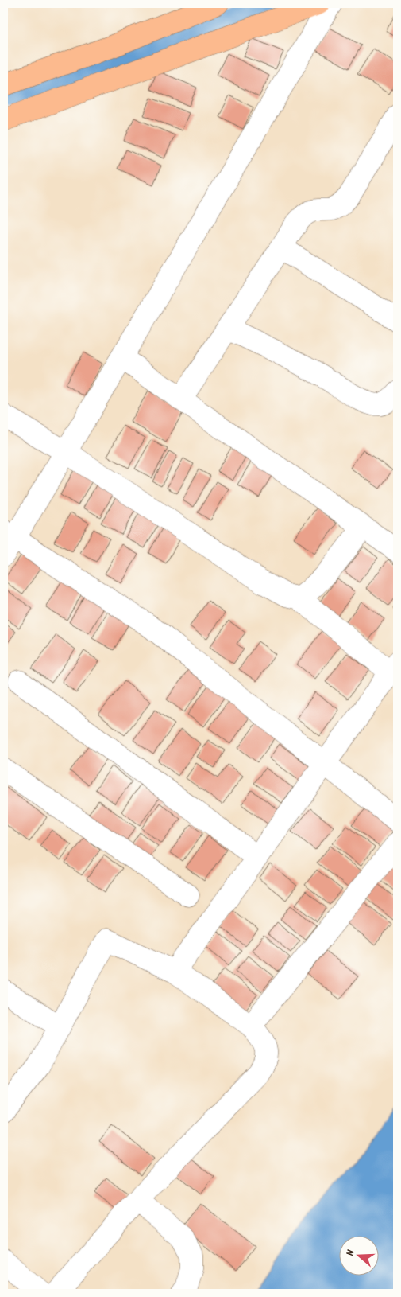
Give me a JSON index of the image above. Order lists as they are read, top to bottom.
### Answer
{
  "north": "left"
}
